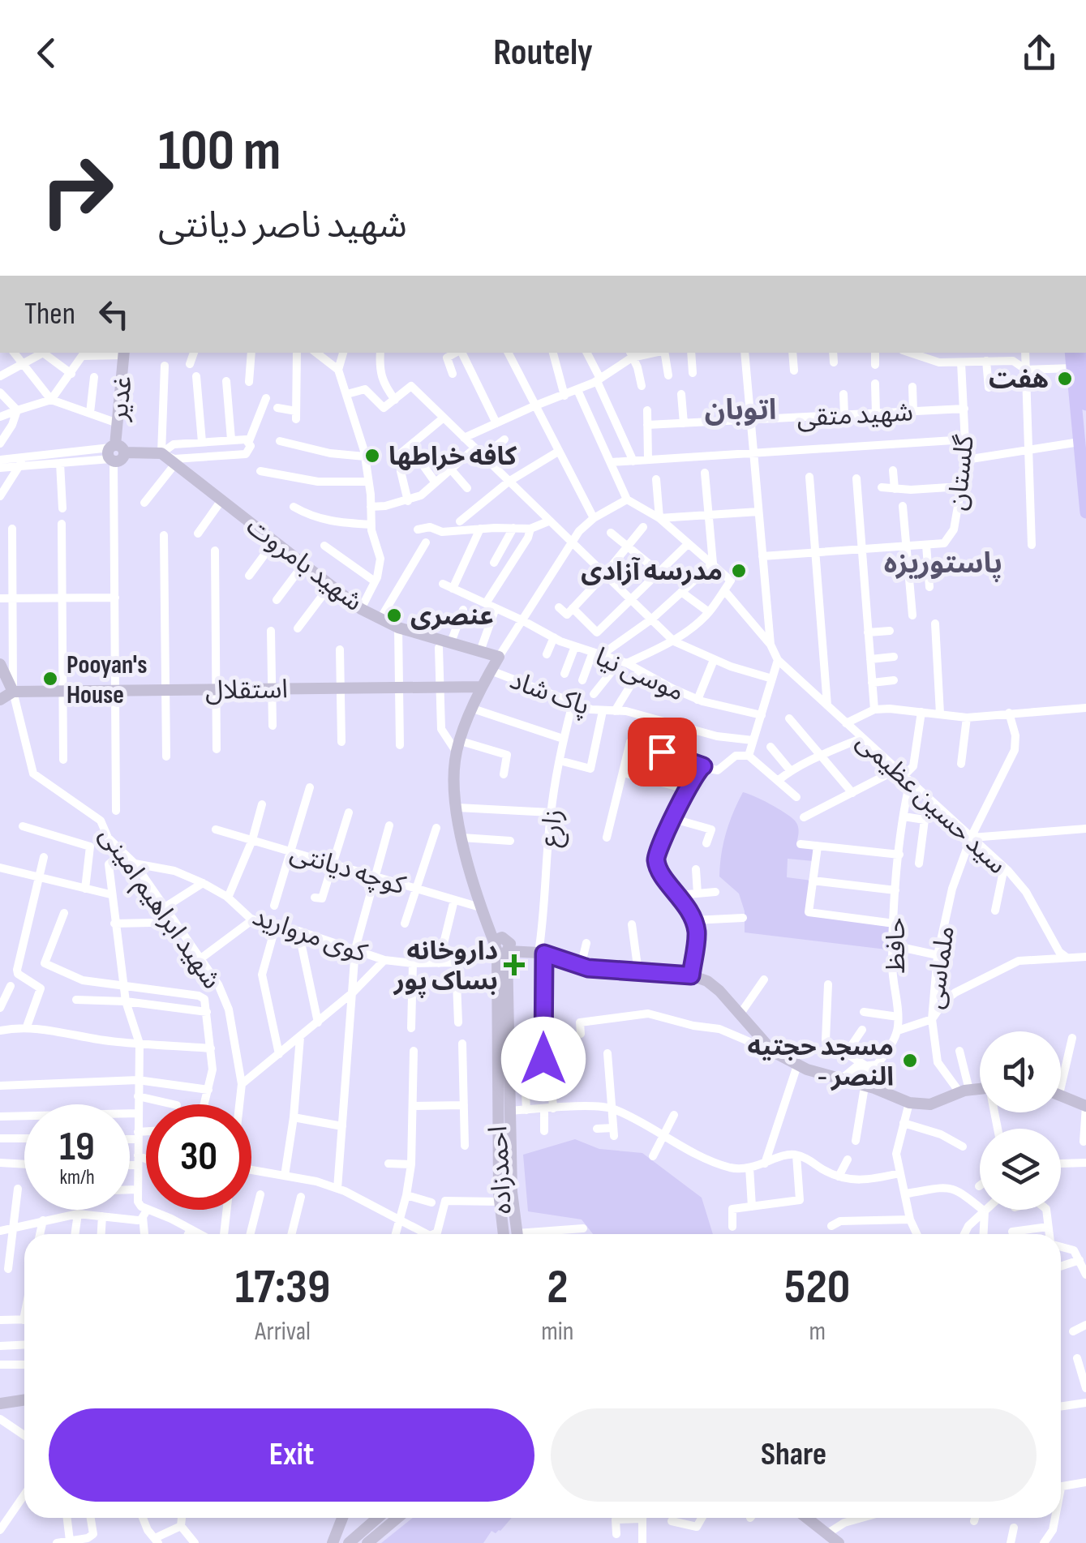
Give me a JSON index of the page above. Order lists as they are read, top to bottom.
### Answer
{
  "streets": {
    "main road": [
      "غدیر",
      "شهید بامروت",
      "استقلال",
      "احمدزاده"
    ],
    "street": [
      "شهید متقی",
      "گلستان",
      "موسی نیا",
      "پاک شاد",
      "سید حسین عظیمی",
      "زارع",
      "کوچه دیانتی",
      "شهید ابراهیم امینی",
      "کوی مروارید",
      "حافظ",
      "ملماسی"
    ]
  },
  "crossings": [
    ["شهید متقی", "گلستان"],
    ["استقلال", "شهید ابراهیم امینی"],
    ["پاک شاد", "زارع"],
    ["سید حسین عظیمی", "حافظ"],
    ["سید حسین عظیمی", "ملماسی"],
    ["شهید ابراهیم امینی", "کوی مروارید"],
    ["کوی مروارید", "احمدزاده"]
  ],
  "districts": ["اتوبان", "پاستوریزه"],
  "places": {
    "other": [
      "هفت",
      "کافه خراطها",
      "مدرسه آزادی",
      "عنصری",
      "Pooyan's House",
      "مسجد حجتیه - النصر"
    ],
    "health": ["داروخانه بساک پور"]
  },
  "page": {
    "header": "Routely",
    "turn": ["100 m", "شهید ناصر دیانتی"],
    "then": "Then",
    "speed": "19 km/h",
    "limit": "30",
    "eta": [
      "17:39",
      "Arrival",
      "2",
      "min",
      "520",
      "m"
    ],
    "buttons": ["Exit", "Share"]
  }
}
